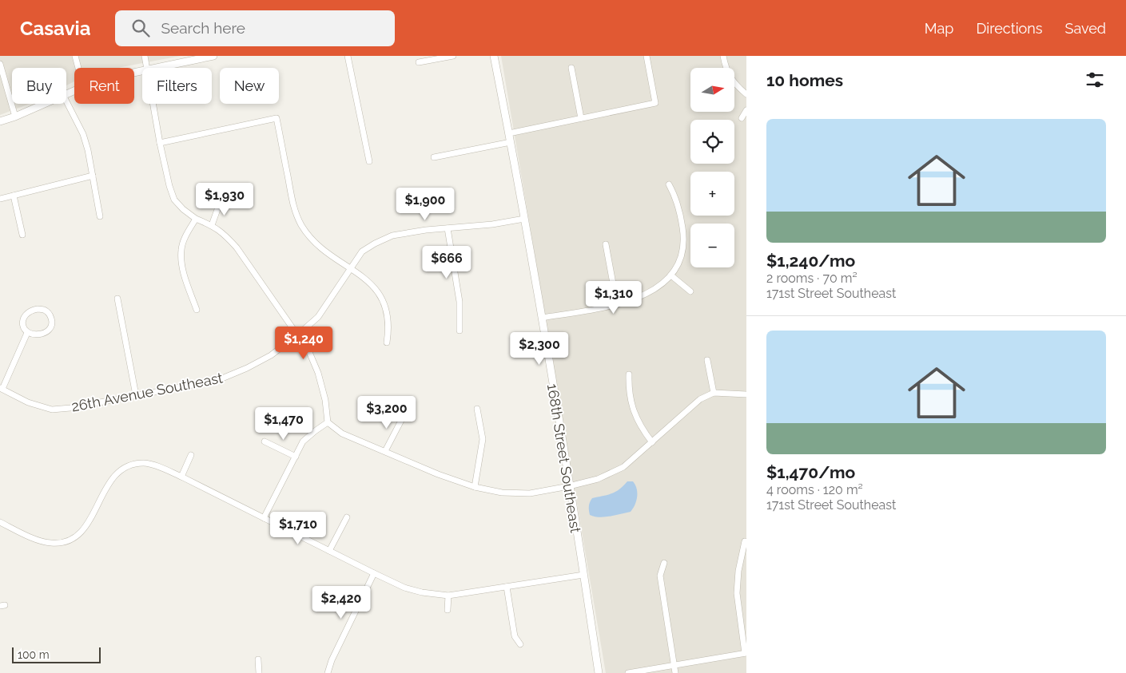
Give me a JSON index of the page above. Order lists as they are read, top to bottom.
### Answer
{
  "streets": {
    "street": ["26th Avenue Southeast", "168th Street Southeast"]
  },
  "crossings": [
    ["26th Avenue Southeast", "168th Street Southeast"]
  ],
  "scale_bar": "100 m",
  "north": "right",
  "page": {
    "header": "Casavia",
    "search": "Search here",
    "nav": ["Map", "Directions", "Saved"],
    "heading": "10 homes",
    "map_buttons": ["+", "−"],
    "chip": [
      "Buy",
      "Rent",
      "Filters",
      "New"
    ],
    "list": [
      {
        "name": "$1,240/mo",
        "note": "2 rooms · 70 m² · 171st Street Southeast"
      },
      {
        "name": "$1,470/mo",
        "note": "4 rooms · 120 m² · 171st Street Southeast"
      }
    ],
    "price": [
      "$1,930",
      "$1,900",
      "$666",
      "$1,310",
      "$1,240",
      "$2,300",
      "$3,200",
      "$1,470",
      "$1,710",
      "$2,420"
    ],
    "scale": "100 m"
  }
}
